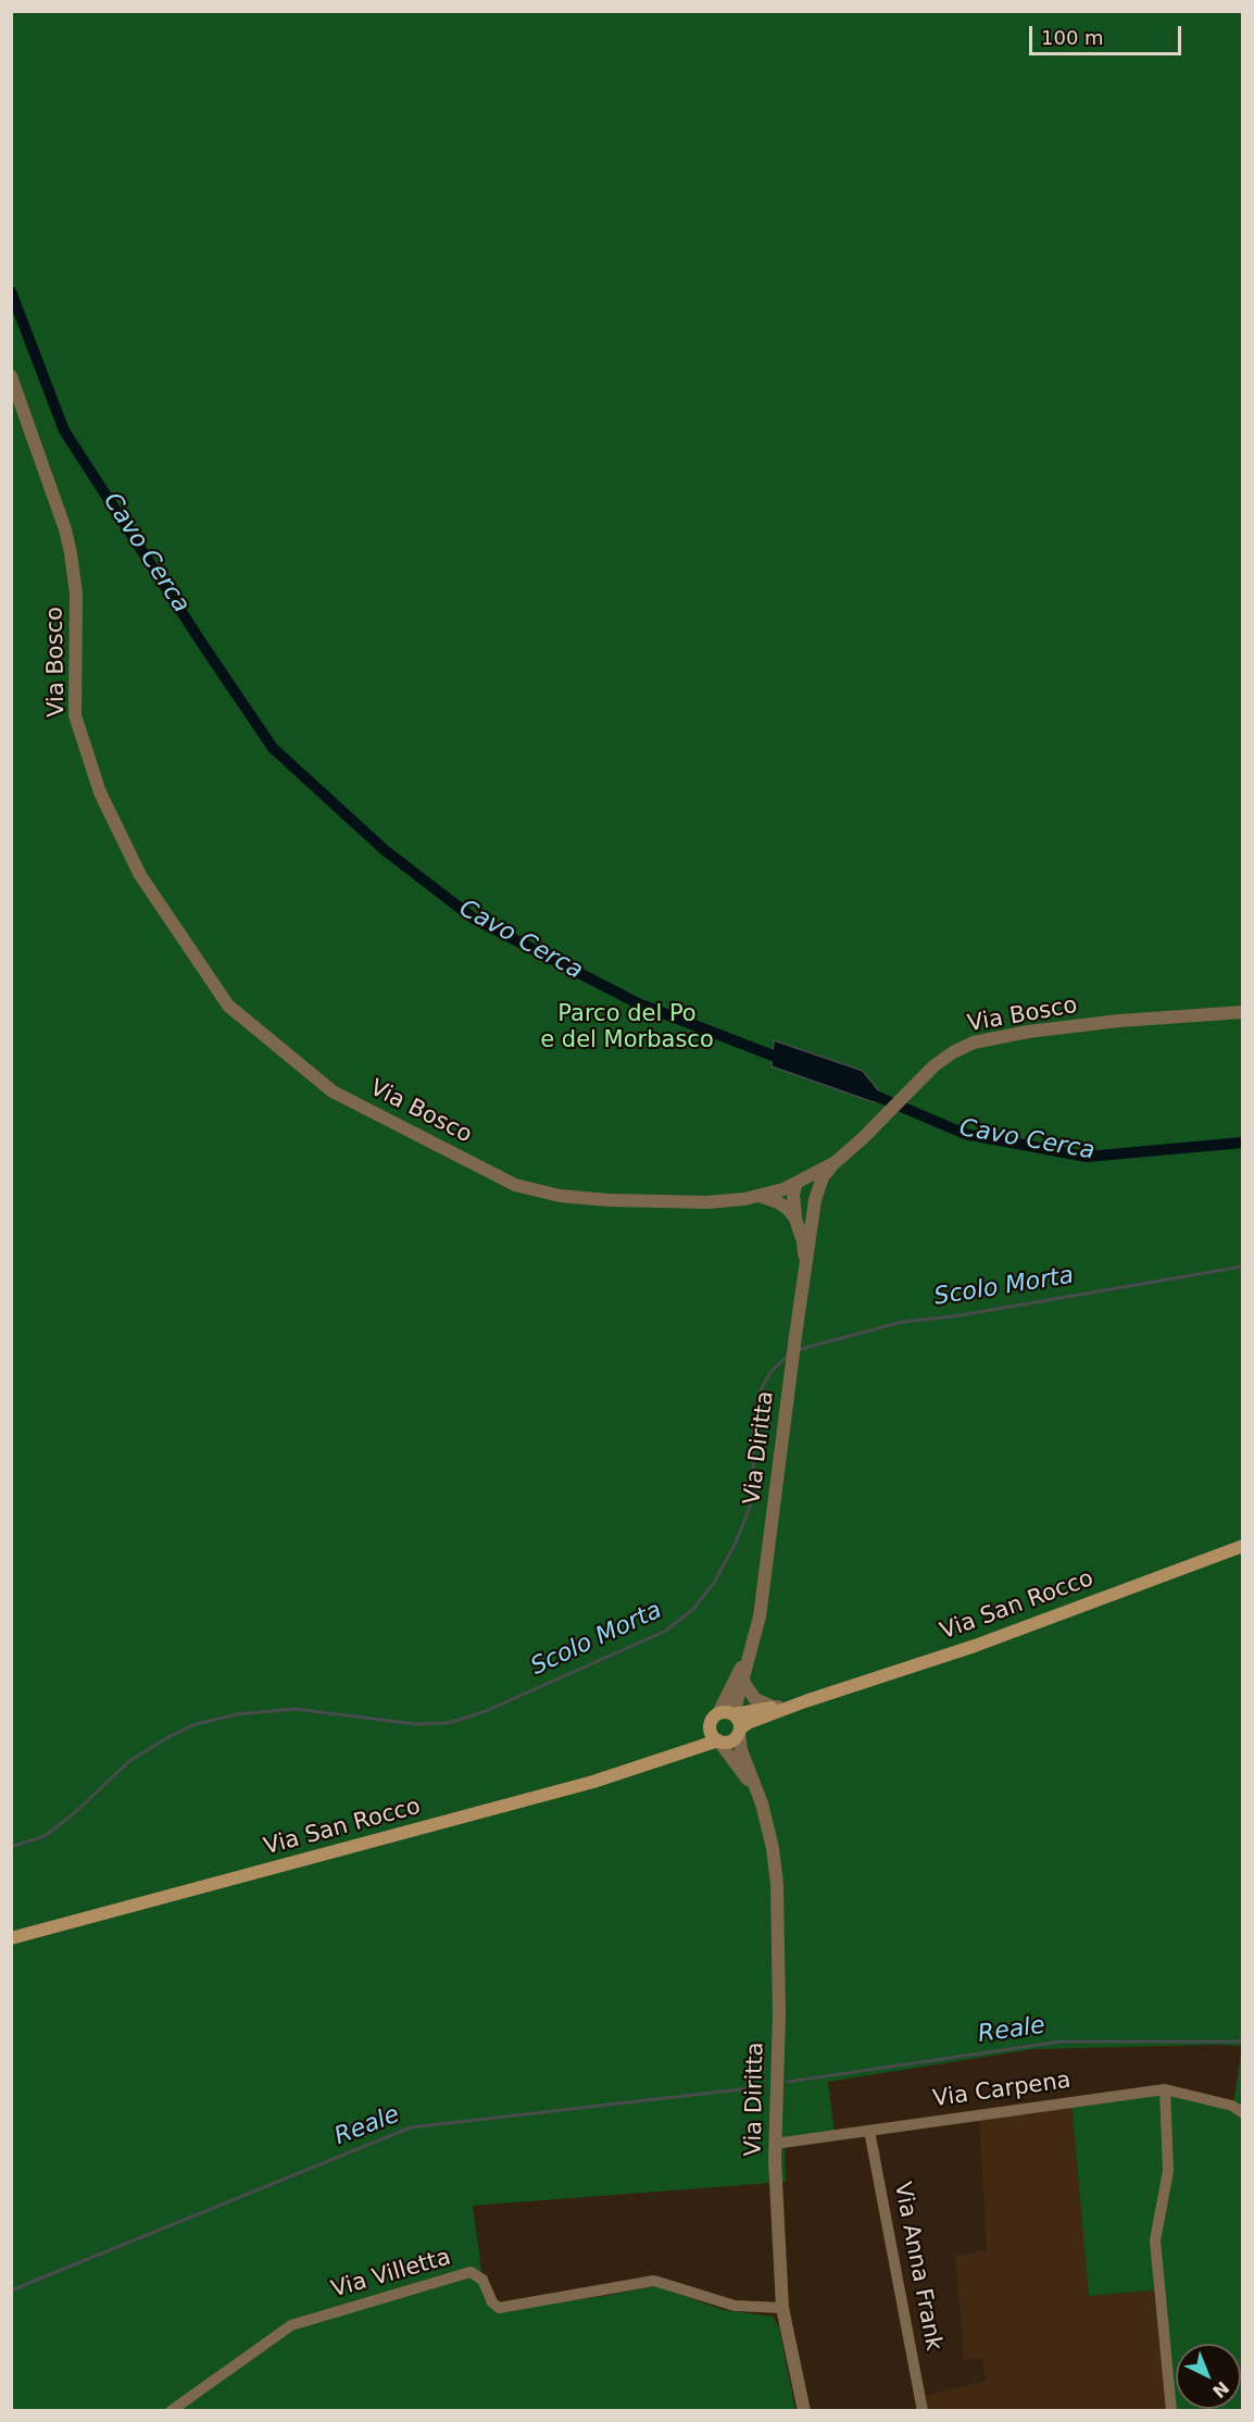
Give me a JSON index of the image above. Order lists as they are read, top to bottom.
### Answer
{
  "streets": {
    "main road": ["Via San Rocco"],
    "street": [
      "Via Bosco",
      "Via Diritta",
      "Via Carpena",
      "Via Anna Frank",
      "Via Villetta"
    ]
  },
  "crossings": [
    ["Via Bosco", "Via Diritta"],
    ["Via Diritta", "Via San Rocco"],
    ["Via Diritta", "Via Carpena"],
    ["Via Diritta", "Via Villetta"],
    ["Via Carpena", "Via Anna Frank"]
  ],
  "water": ["Cavo Cerca", "Scolo Morta", "Reale"],
  "parks": ["Parco del Po e del Morbasco"],
  "scale_bar": "100 m",
  "north": "bottom right"
}
